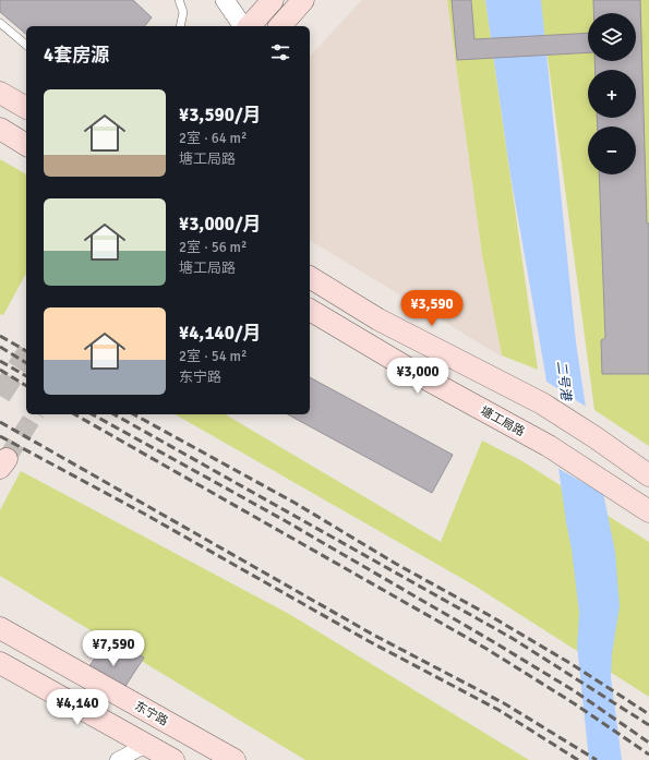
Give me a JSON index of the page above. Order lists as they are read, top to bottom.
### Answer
{
  "streets": {
    "main road": ["塘工局路", "东宁路"]
  },
  "water": ["二号港"],
  "page": {
    "map_buttons": ["+", "−"],
    "heading": "4套房源",
    "list": [
      {
        "name": "¥3,590/月",
        "note": "2室 · 64 m² · 塘工局路"
      },
      {
        "name": "¥3,000/月",
        "note": "2室 · 56 m² · 塘工局路"
      },
      {
        "name": "¥4,140/月",
        "note": "2室 · 54 m² · 东宁路"
      }
    ],
    "price": [
      "¥3,590",
      "¥3,000",
      "¥7,590",
      "¥4,140"
    ]
  }
}
